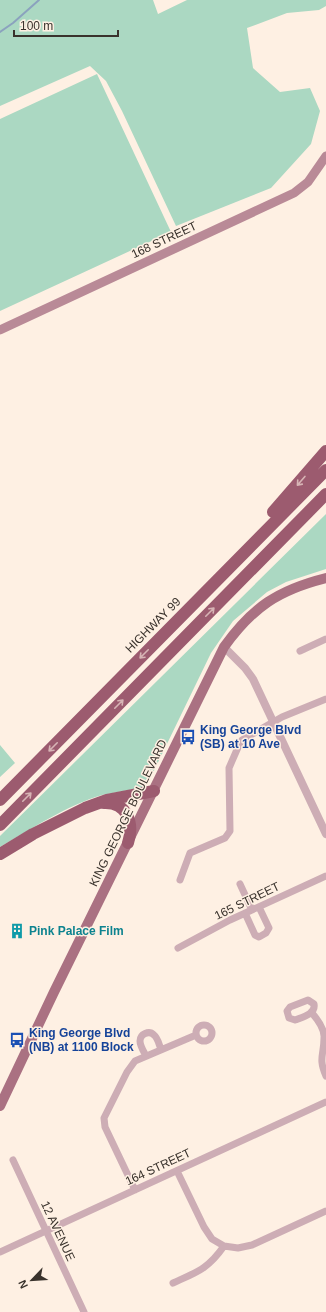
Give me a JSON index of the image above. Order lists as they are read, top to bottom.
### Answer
{
  "streets": {
    "highway": ["HIGHWAY 99"],
    "main road": ["168 STREET", "KING GEORGE BOULEVARD"],
    "street": ["165 STREET", "164 STREET", "12 AVENUE"]
  },
  "crossings": [
    ["164 STREET", "12 AVENUE"]
  ],
  "places": {
    "bus stop": ["King George Blvd (SB) at 10 Ave", "King George Blvd (NB) at 1100 Block"],
    "building": ["Pink Palace Film"]
  },
  "scale_bar": "100 m",
  "north": "bottom left"
}
